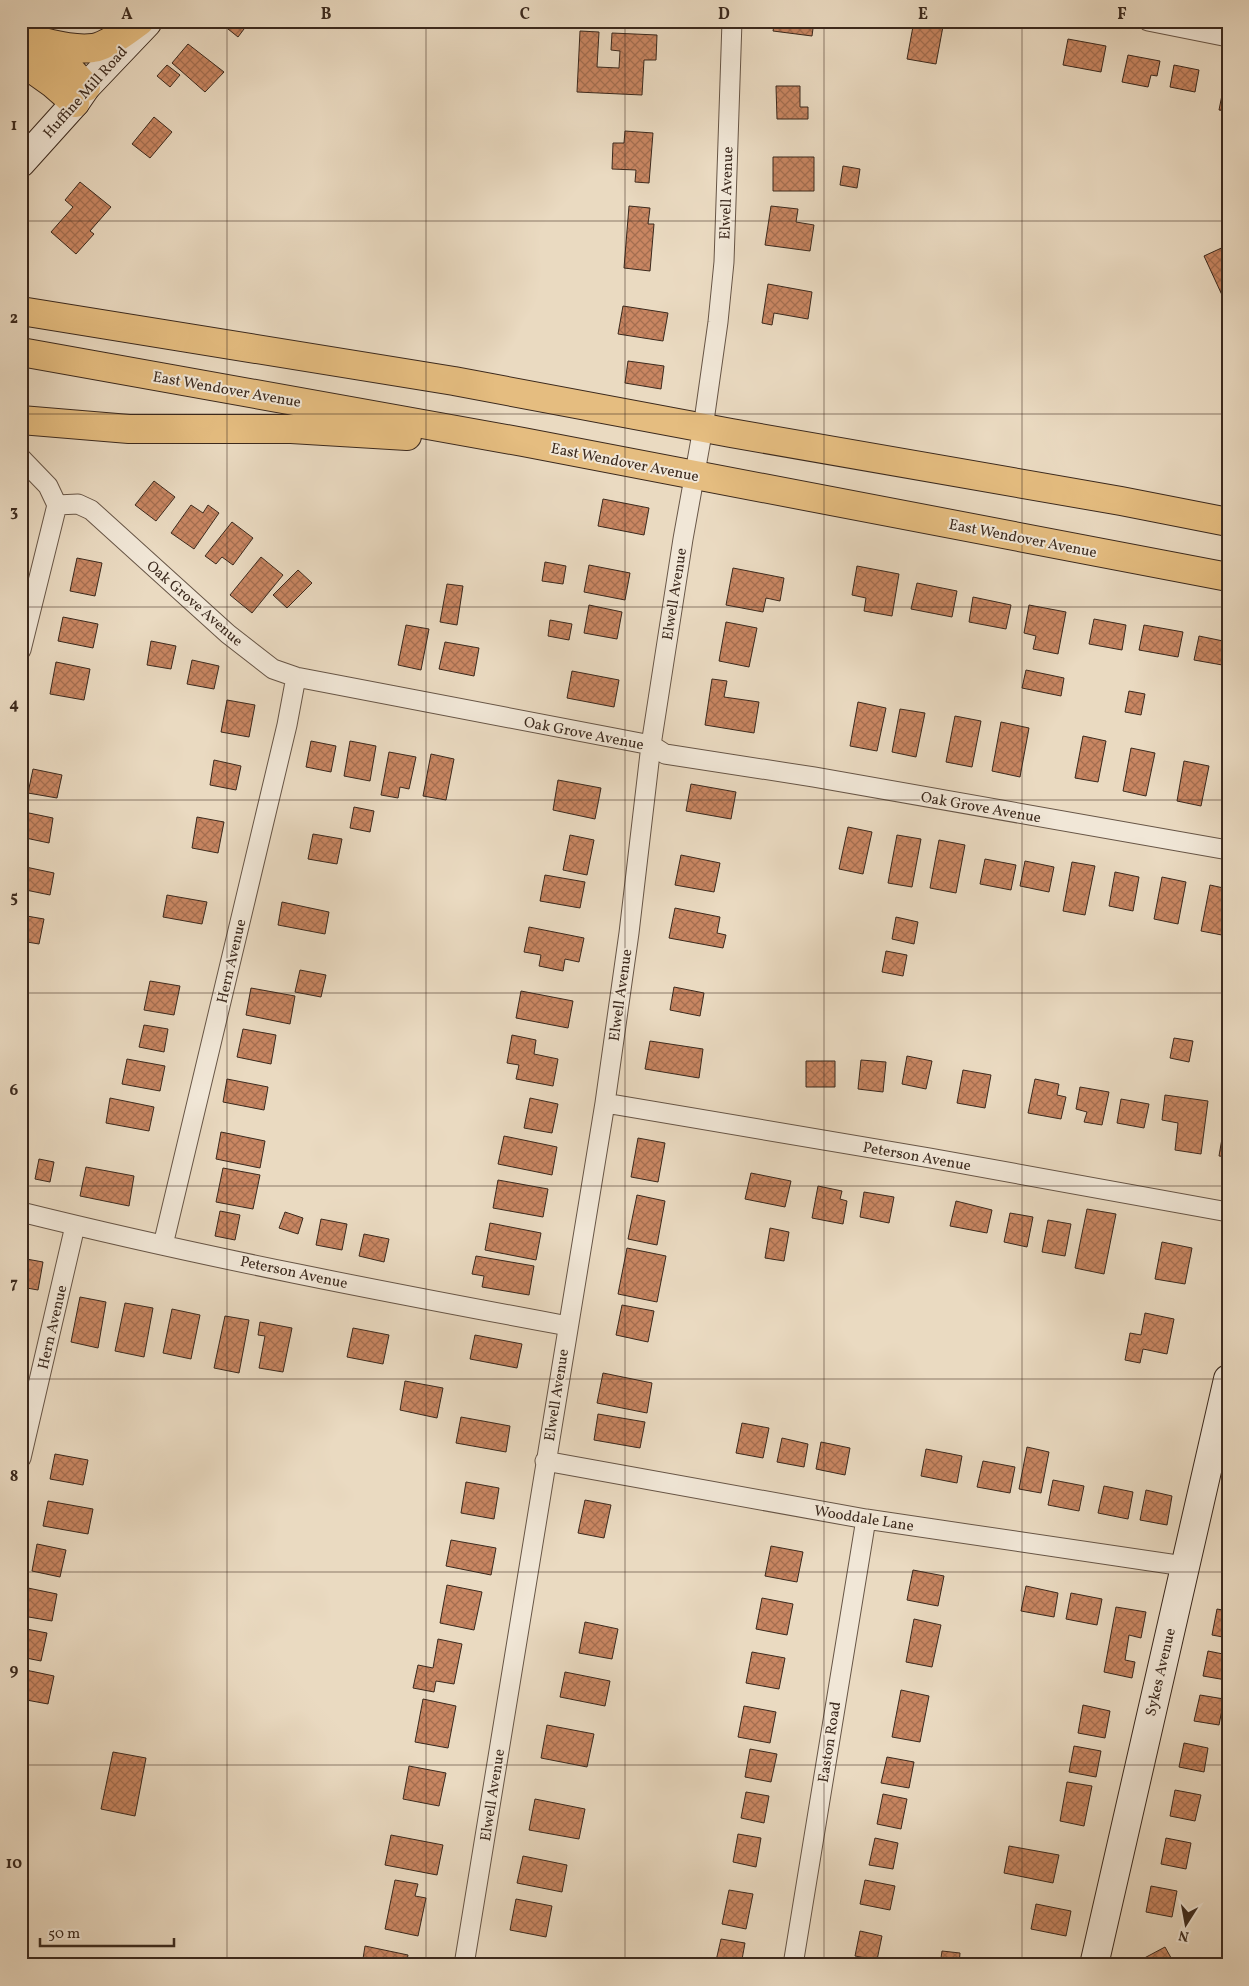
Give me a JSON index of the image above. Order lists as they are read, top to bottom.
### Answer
{
  "streets": {
    "highway": ["East Wendover Avenue"],
    "street": [
      "Huffine Mill Road",
      "Elwell Avenue",
      "Oak Grove Avenue",
      "Hern Avenue",
      "Peterson Avenue",
      "Wooddale Lane",
      "Sykes Avenue",
      "Easton Road"
    ]
  },
  "crossings": [
    ["Elwell Avenue", "East Wendover Avenue"],
    ["Elwell Avenue", "Oak Grove Avenue"],
    ["Elwell Avenue", "Peterson Avenue"],
    ["Elwell Avenue", "Wooddale Lane"],
    ["Oak Grove Avenue", "Hern Avenue"],
    ["Hern Avenue", "Peterson Avenue"],
    ["Wooddale Lane", "Sykes Avenue"],
    ["Wooddale Lane", "Easton Road"]
  ],
  "scale_bar": "50 m",
  "north": "bottom",
  "grid": {
    "columns": [
      "A",
      "B",
      "C",
      "D",
      "E",
      "F"
    ],
    "rows": [
      "1",
      "2",
      "3",
      "4",
      "5",
      "6",
      "7",
      "8",
      "9",
      "10"
    ]
  }
}
